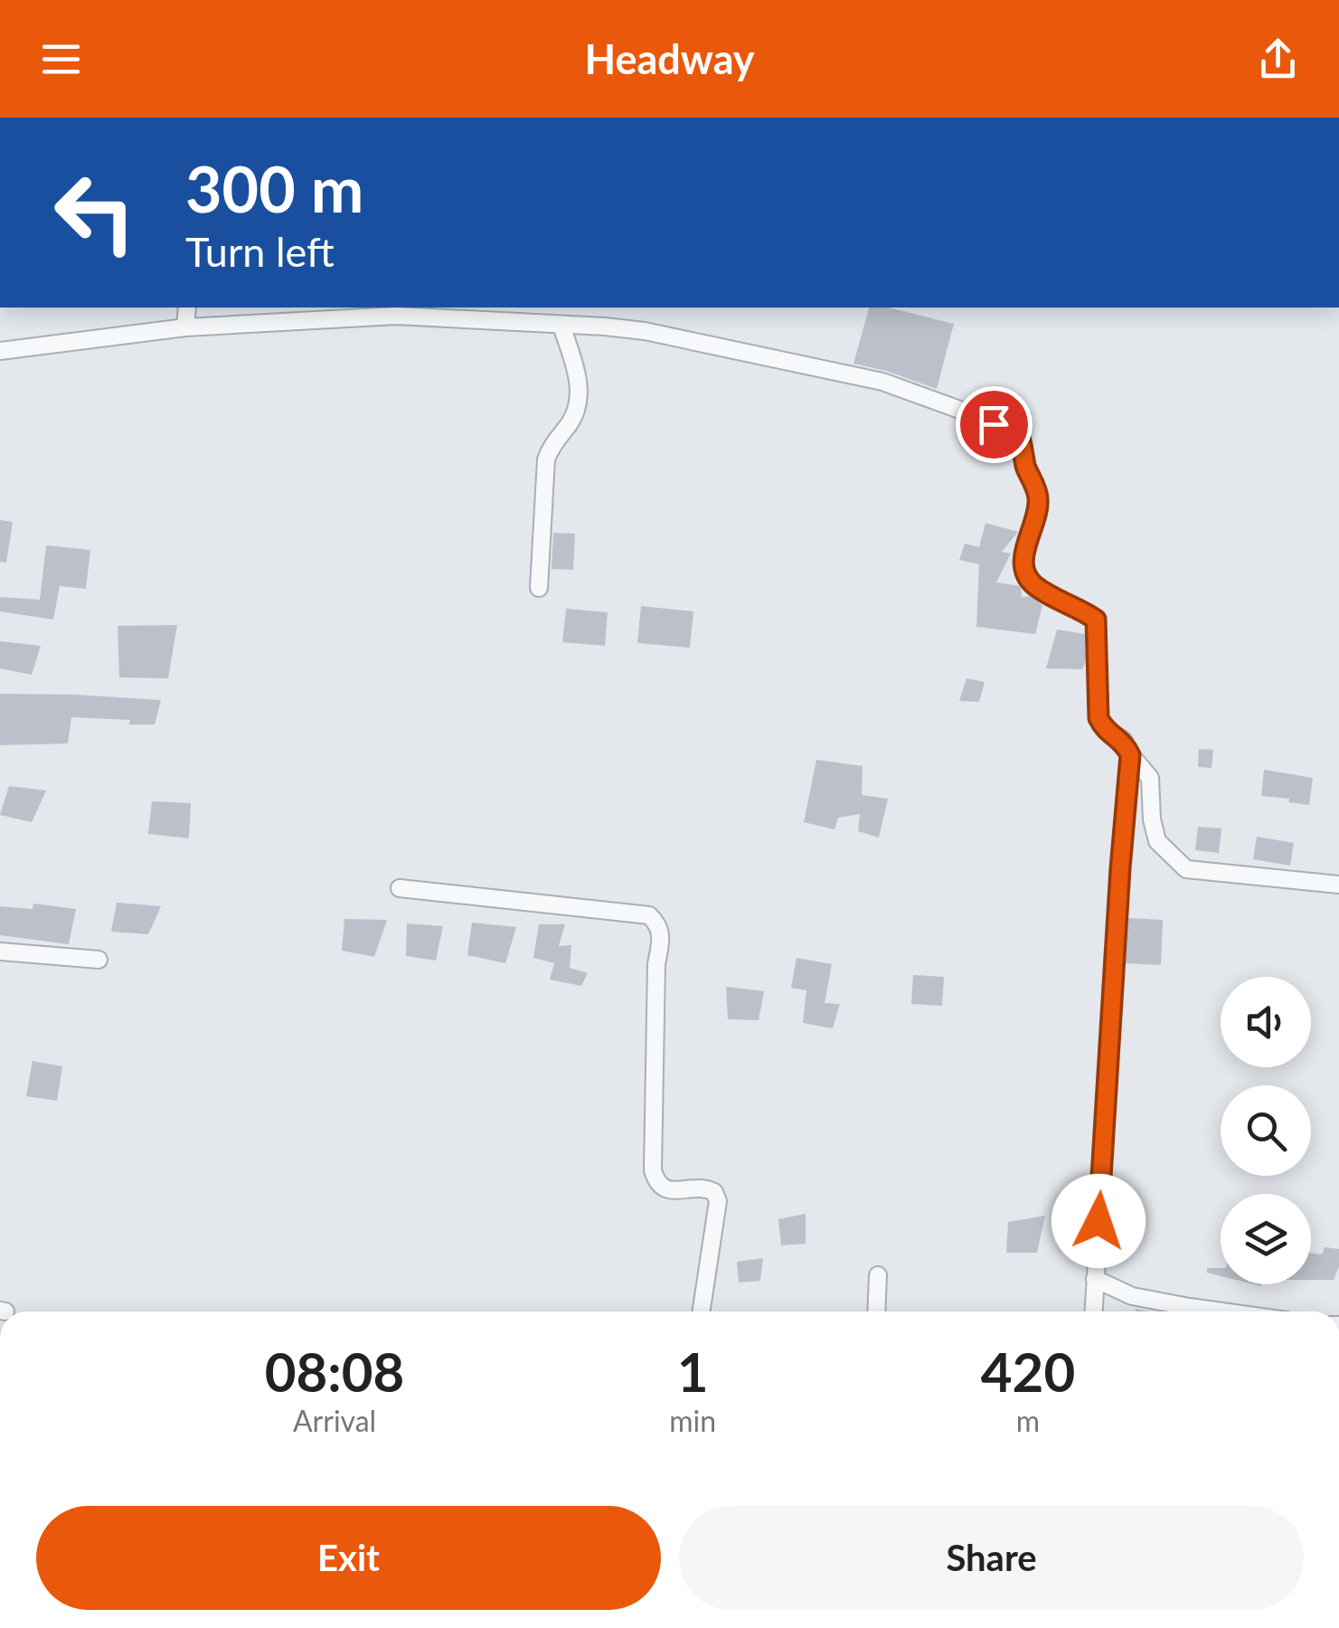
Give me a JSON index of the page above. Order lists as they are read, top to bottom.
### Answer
{
  "page": {
    "header": "Headway",
    "turn": ["300 m", "Turn left"],
    "eta": [
      "08:08",
      "Arrival",
      "1",
      "min",
      "420",
      "m"
    ],
    "buttons": ["Exit", "Share"]
  }
}
